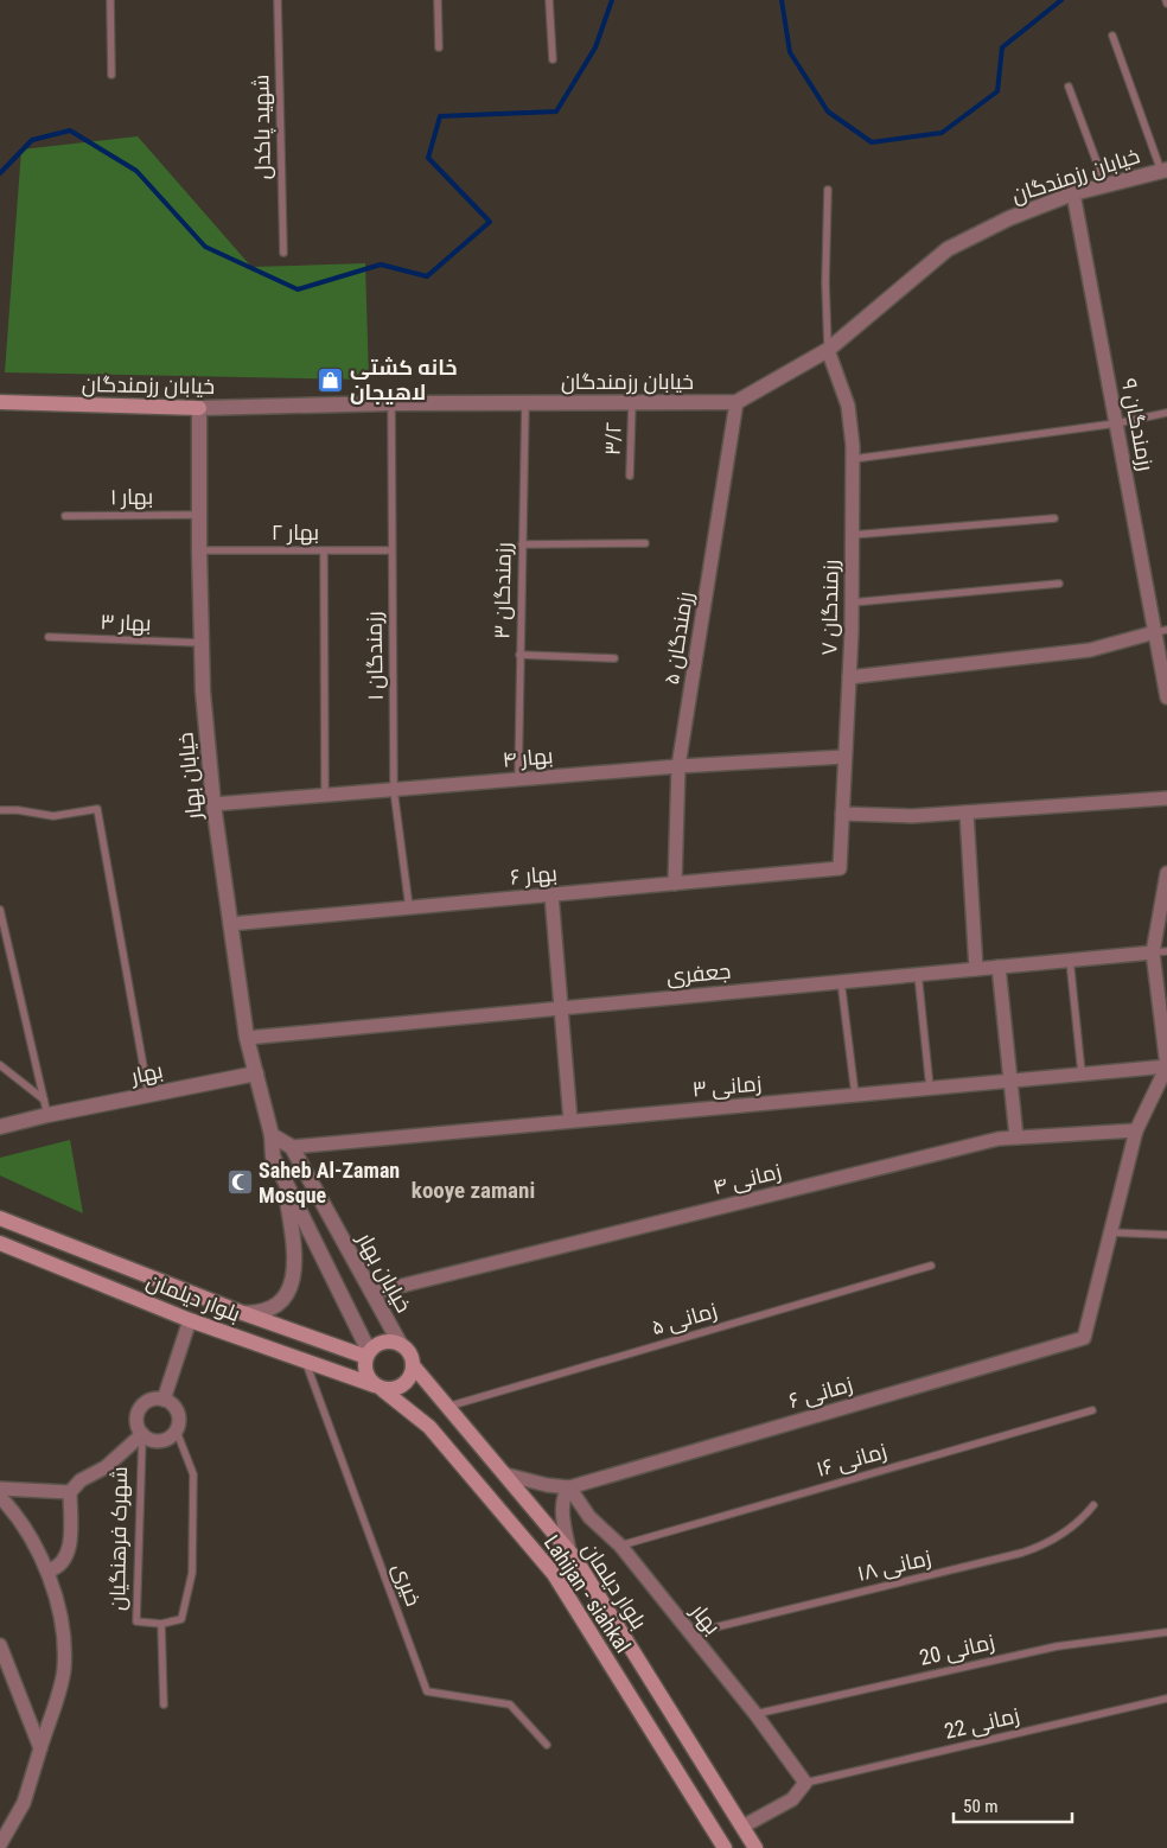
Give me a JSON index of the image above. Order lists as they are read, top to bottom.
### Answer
{
  "streets": {
    "main road": ["خیابان رزمندگان", "بلوار دیلمان", "Lahijan - siahkal"],
    "street": [
      "رزمندگان ۹",
      "رزمندگان ۷",
      "رزمندگان ۵",
      "بهار ۴",
      "خیابان بهار",
      "بهار ۶",
      "جعفری",
      "بهار",
      "زمانی ۳",
      "زمانی ۴",
      "زمانی ۶"
    ],
    "lane": [
      "شهید پاکدل",
      "۳/۲",
      "بهار ۱",
      "بهار ۲",
      "رزمندگان ۳",
      "بهار ۳",
      "رزمندگان ۱",
      "زمانی ۵",
      "زمانی ۱۶",
      "شهرک فرهنگیان",
      "زمانی ۱۸",
      "خیری",
      "زمانی 20",
      "زمانی 22"
    ]
  },
  "crossings": [
    ["خیابان رزمندگان", "رزمندگان ۹"],
    ["خیابان رزمندگان", "۳/۲"],
    ["خیابان رزمندگان", "رزمندگان ۳"],
    ["خیابان رزمندگان", "رزمندگان ۷"],
    ["خیابان رزمندگان", "رزمندگان ۵"],
    ["خیابان رزمندگان", "رزمندگان ۱"],
    ["خیابان رزمندگان", "خیابان بهار"],
    ["بهار ۱", "خیابان بهار"],
    ["بهار ۲", "رزمندگان ۱"],
    ["بهار ۲", "خیابان بهار"],
    ["رزمندگان ۳", "بهار ۴"],
    ["رزمندگان ۷", "بهار ۴"],
    ["رزمندگان ۷", "بهار ۶"],
    ["بهار ۳", "خیابان بهار"],
    ["رزمندگان ۵", "بهار ۴"],
    ["رزمندگان ۵", "بهار ۶"],
    ["رزمندگان ۱", "بهار ۴"],
    ["رزمندگان ۱", "بهار ۶"],
    ["بهار ۴", "خیابان بهار"],
    ["خیابان بهار", "بهار ۶"],
    ["خیابان بهار", "جعفری"],
    ["خیابان بهار", "بهار"],
    ["خیابان بهار", "زمانی ۳"],
    ["خیابان بهار", "زمانی ۴"],
    ["خیابان بهار", "بلوار دیلمان"],
    ["خیابان بهار", "Lahijan - siahkal"],
    ["بهار", "زمانی ۶"],
    ["بهار", "زمانی ۱۶"],
    ["بهار", "زمانی ۱۸"],
    ["بهار", "زمانی 20"],
    ["بهار", "زمانی 22"],
    ["بلوار دیلمان", "زمانی ۵"],
    ["بلوار دیلمان", "خیری"],
    ["بلوار دیلمان", "Lahijan - siahkal"]
  ],
  "districts": ["kooye zamani"],
  "places": {
    "shop": ["خانه کشتی لاهیجان"],
    "mosque": ["Saheb Al-Zaman Mosque"]
  },
  "scale_bar": "50 m"
}
